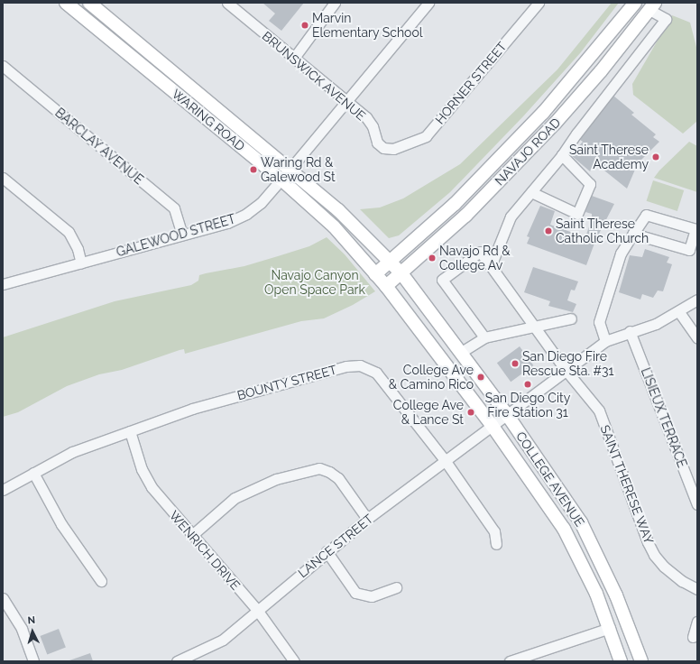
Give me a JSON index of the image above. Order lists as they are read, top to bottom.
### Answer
{
  "streets": {
    "main road": ["WARING ROAD", "NAVAJO ROAD", "COLLEGE AVENUE"],
    "street": [
      "BRUNSWICK AVENUE",
      "HORNER STREET",
      "BARCLAY AVENUE",
      "GALEWOOD STREET",
      "BOUNTY STREET",
      "LISIEUX TERRACE",
      "SAINT THERESE WAY",
      "LANCE STREET",
      "WENRICH DRIVE"
    ]
  },
  "crossings": [
    ["BRUNSWICK AVENUE", "HORNER STREET"],
    ["BRUNSWICK AVENUE", "GALEWOOD STREET"],
    ["WARING ROAD", "NAVAJO ROAD"],
    ["WARING ROAD", "GALEWOOD STREET"],
    ["WARING ROAD", "COLLEGE AVENUE"],
    ["BARCLAY AVENUE", "GALEWOOD STREET"],
    ["NAVAJO ROAD", "COLLEGE AVENUE"],
    ["BOUNTY STREET", "LANCE STREET"],
    ["BOUNTY STREET", "WENRICH DRIVE"],
    ["LISIEUX TERRACE", "LANCE STREET"],
    ["COLLEGE AVENUE", "LANCE STREET"],
    ["SAINT THERESE WAY", "LANCE STREET"],
    ["LANCE STREET", "WENRICH DRIVE"]
  ],
  "parks": ["Navajo Canyon Open Space Park"],
  "places": [
    "Marvin Elementary School",
    "Saint Therese Academy",
    "Waring Rd & Galewood St",
    "Saint Therese Catholic Church",
    "Navajo Rd & College Av",
    "San Diego Fire Rescue Sta. #31",
    "College Ave & Camino Rico",
    "San Diego City Fire Station 31",
    "College Ave & Lance St"
  ],
  "north": "top"
}
